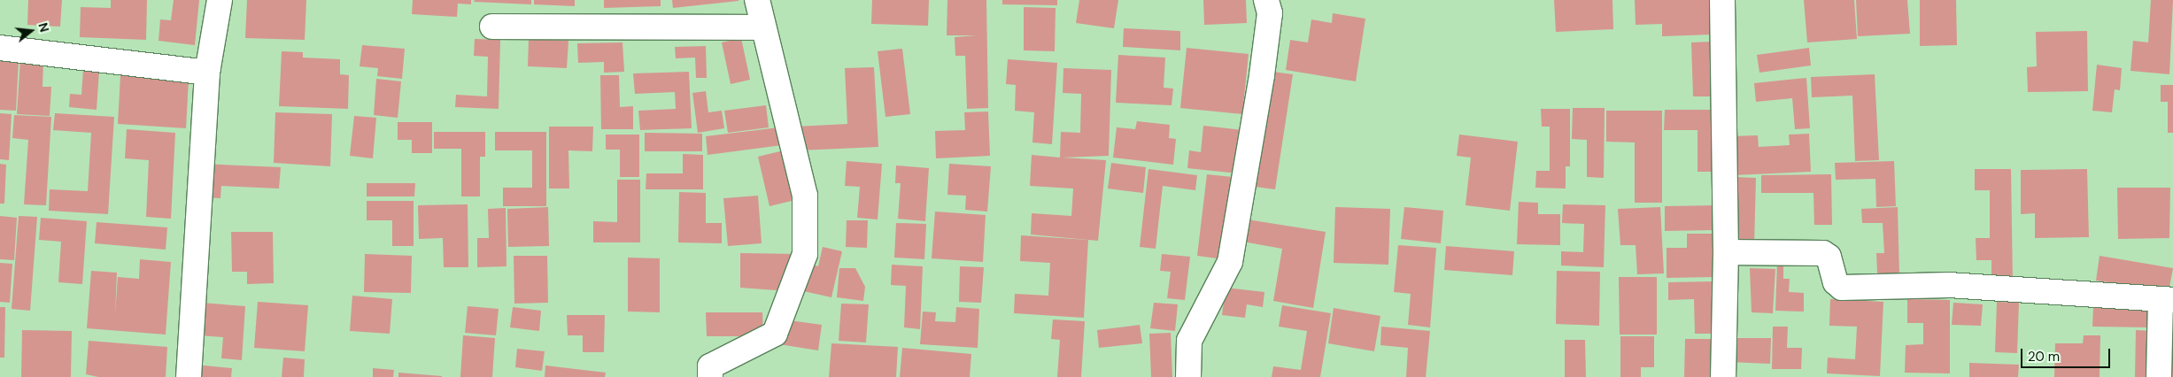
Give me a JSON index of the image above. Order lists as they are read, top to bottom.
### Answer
{
  "scale_bar": "20 m",
  "north": "right"
}
